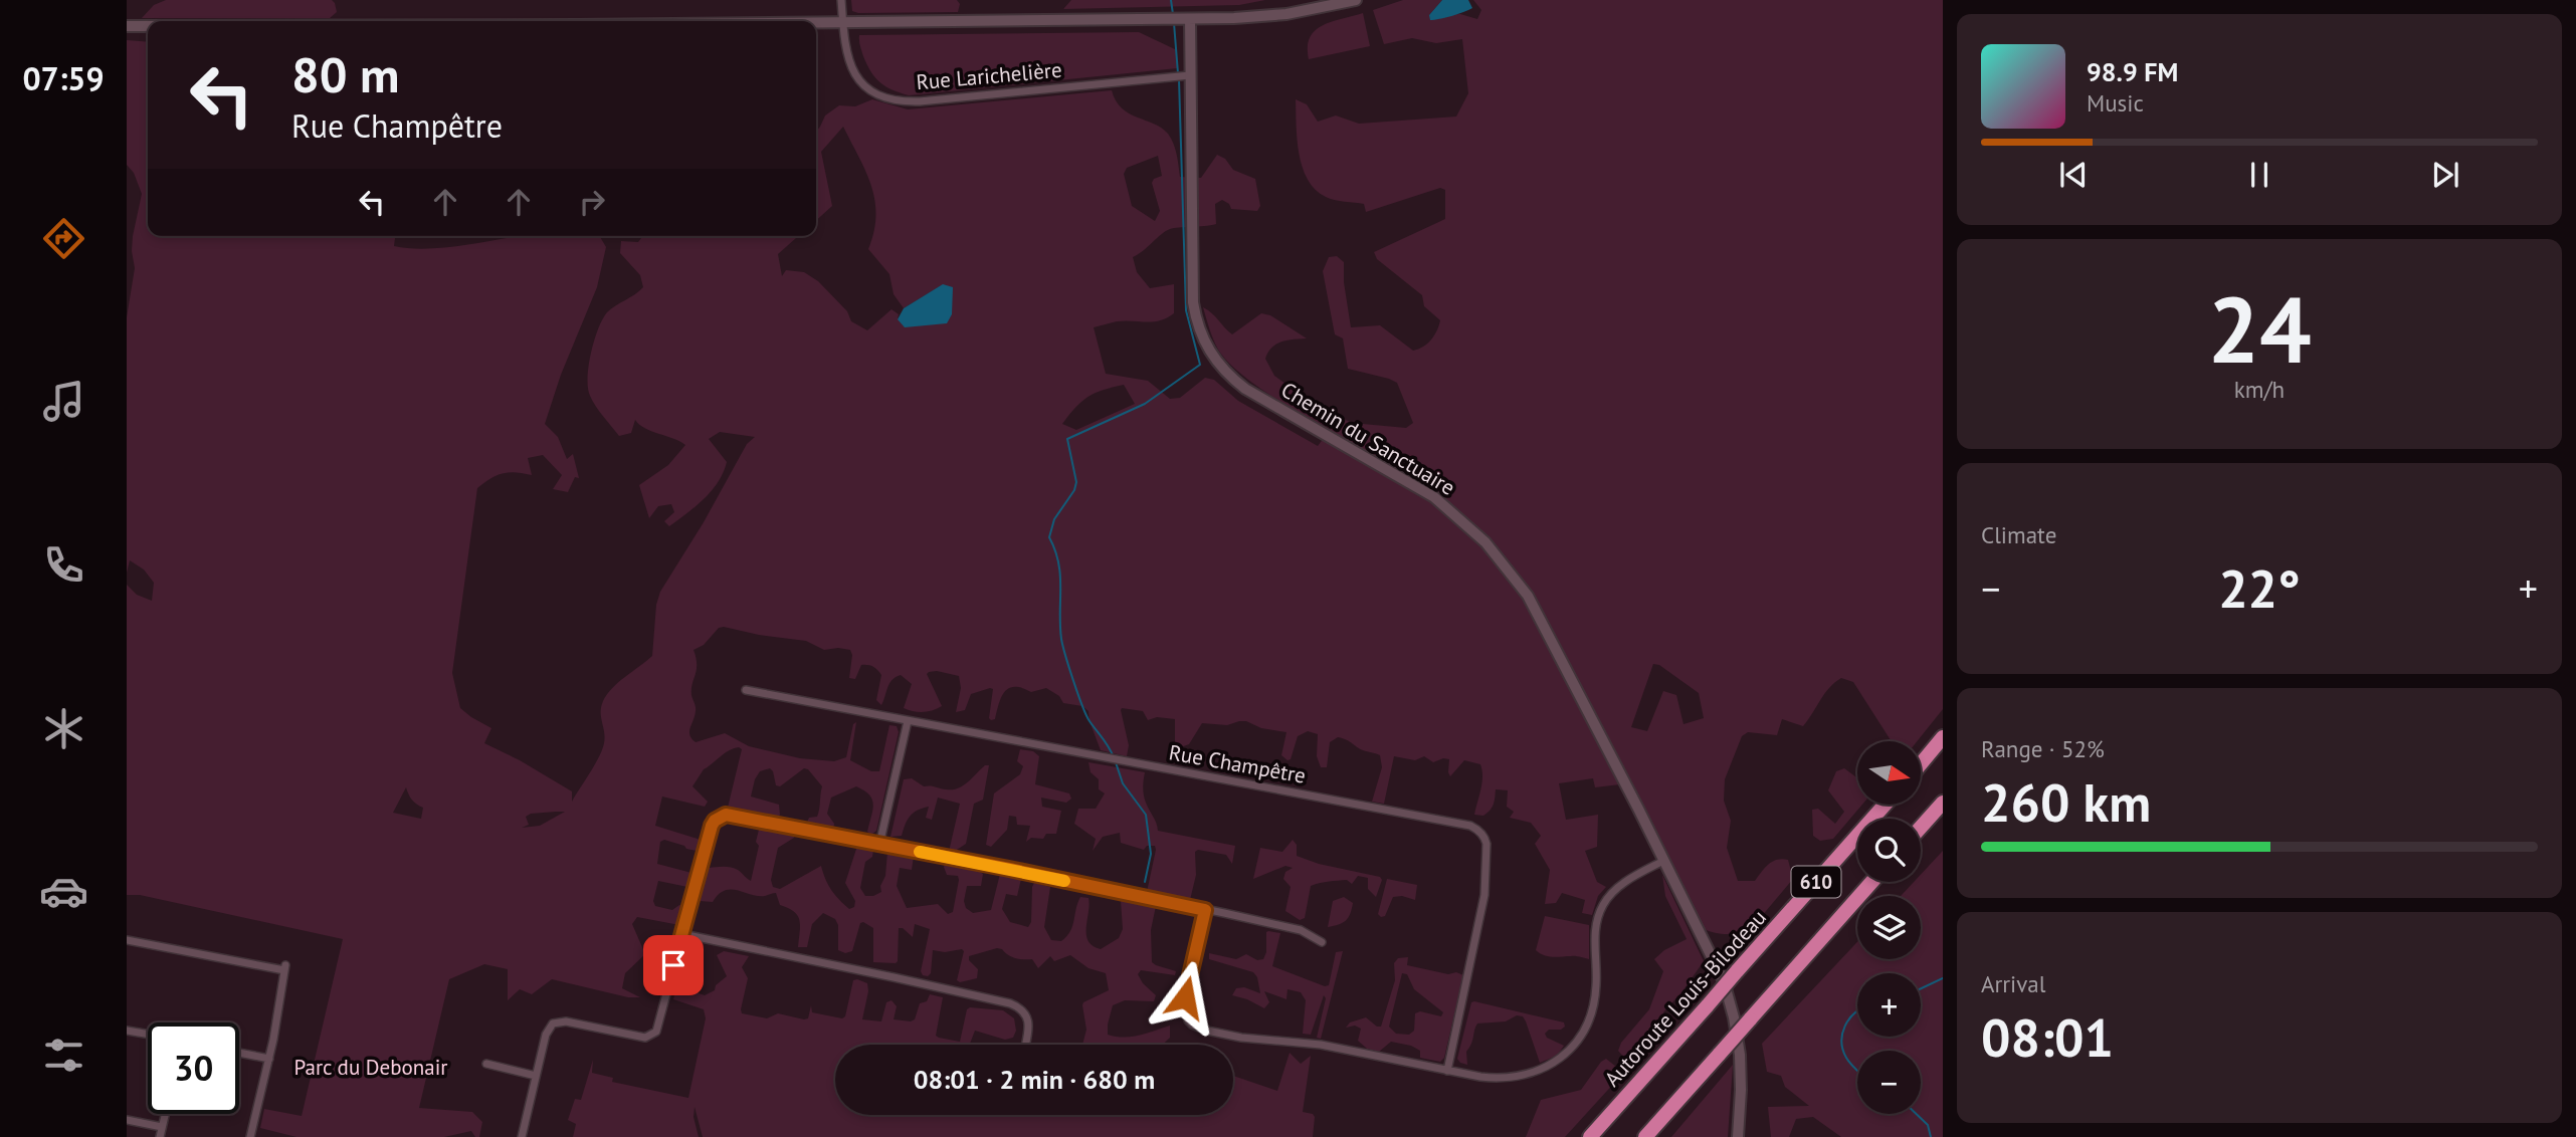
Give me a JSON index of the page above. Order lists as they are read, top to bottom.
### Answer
{
  "streets": {
    "highway": ["610", "Autoroute Louis-Bilodeau"],
    "street": ["Rue Larichelière", "Chemin du Sanctuaire", "Rue Champêtre"]
  },
  "crossings": [
    ["Rue Larichelière", "Chemin du Sanctuaire"]
  ],
  "parks": ["Parc du Debonair"],
  "north": "right",
  "page": {
    "tabs": "07:59",
    "turn": ["80 m", "Rue Champêtre"],
    "song": ["98.9 FM", "Music"],
    "tile": [
      ["24", "km/h"],
      "Climate",
      ["Range · 52%", "260 km"],
      ["Arrival", "08:01"]
    ],
    "heat": ["−", "22°", "+"],
    "map_buttons": ["+", "−"],
    "limit": "30",
    "trip": "08:01 · 2 min · 680 m"
  }
}
